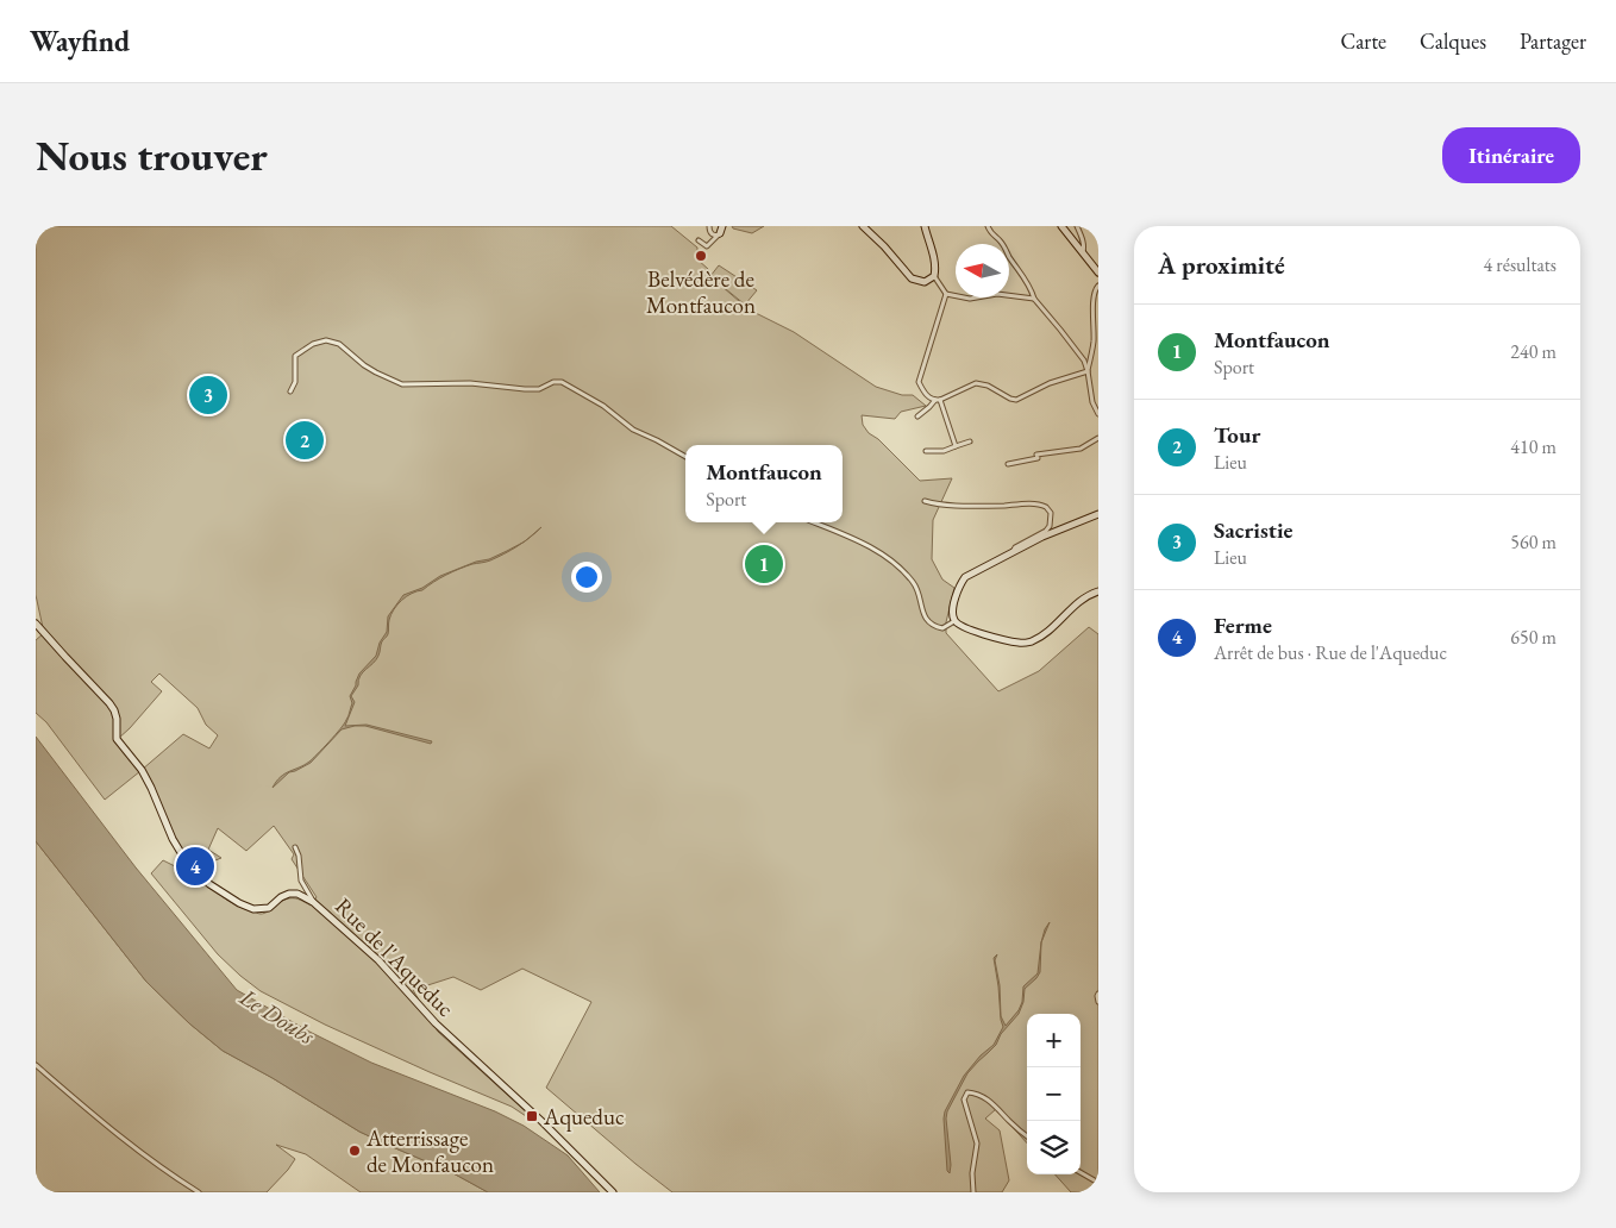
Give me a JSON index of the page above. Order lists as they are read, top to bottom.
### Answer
{
  "streets": {
    "street": ["Rue de l'Aqueduc"]
  },
  "water": ["Le Doubs"],
  "places": {
    "other": ["Belvédère de Montfaucon", "Atterrissage de Monfaucon"],
    "transit": ["Aqueduc"]
  },
  "north": "left",
  "page": {
    "header": "Wayfind",
    "nav": ["Carte", "Calques", "Partager"],
    "buttons": "Itinéraire",
    "title": "Nous trouver",
    "heading": ["À proximité", "4 résultats"],
    "list": [
      {
        "mark": "1",
        "name": "Montfaucon",
        "note": "Sport",
        "value": "240 m"
      },
      {
        "mark": "2",
        "name": "Tour",
        "note": "Lieu",
        "value": "410 m"
      },
      {
        "mark": "3",
        "name": "Sacristie",
        "note": "Lieu",
        "value": "560 m"
      },
      {
        "mark": "4",
        "name": "Ferme",
        "note": "Arrêt de bus · Rue de l'Aqueduc",
        "value": "650 m"
      }
    ],
    "pins": [
      "3",
      "2",
      "1",
      "4"
    ],
    "popup": ["Montfaucon", "Sport"],
    "map_buttons": ["+", "−"]
  }
}
